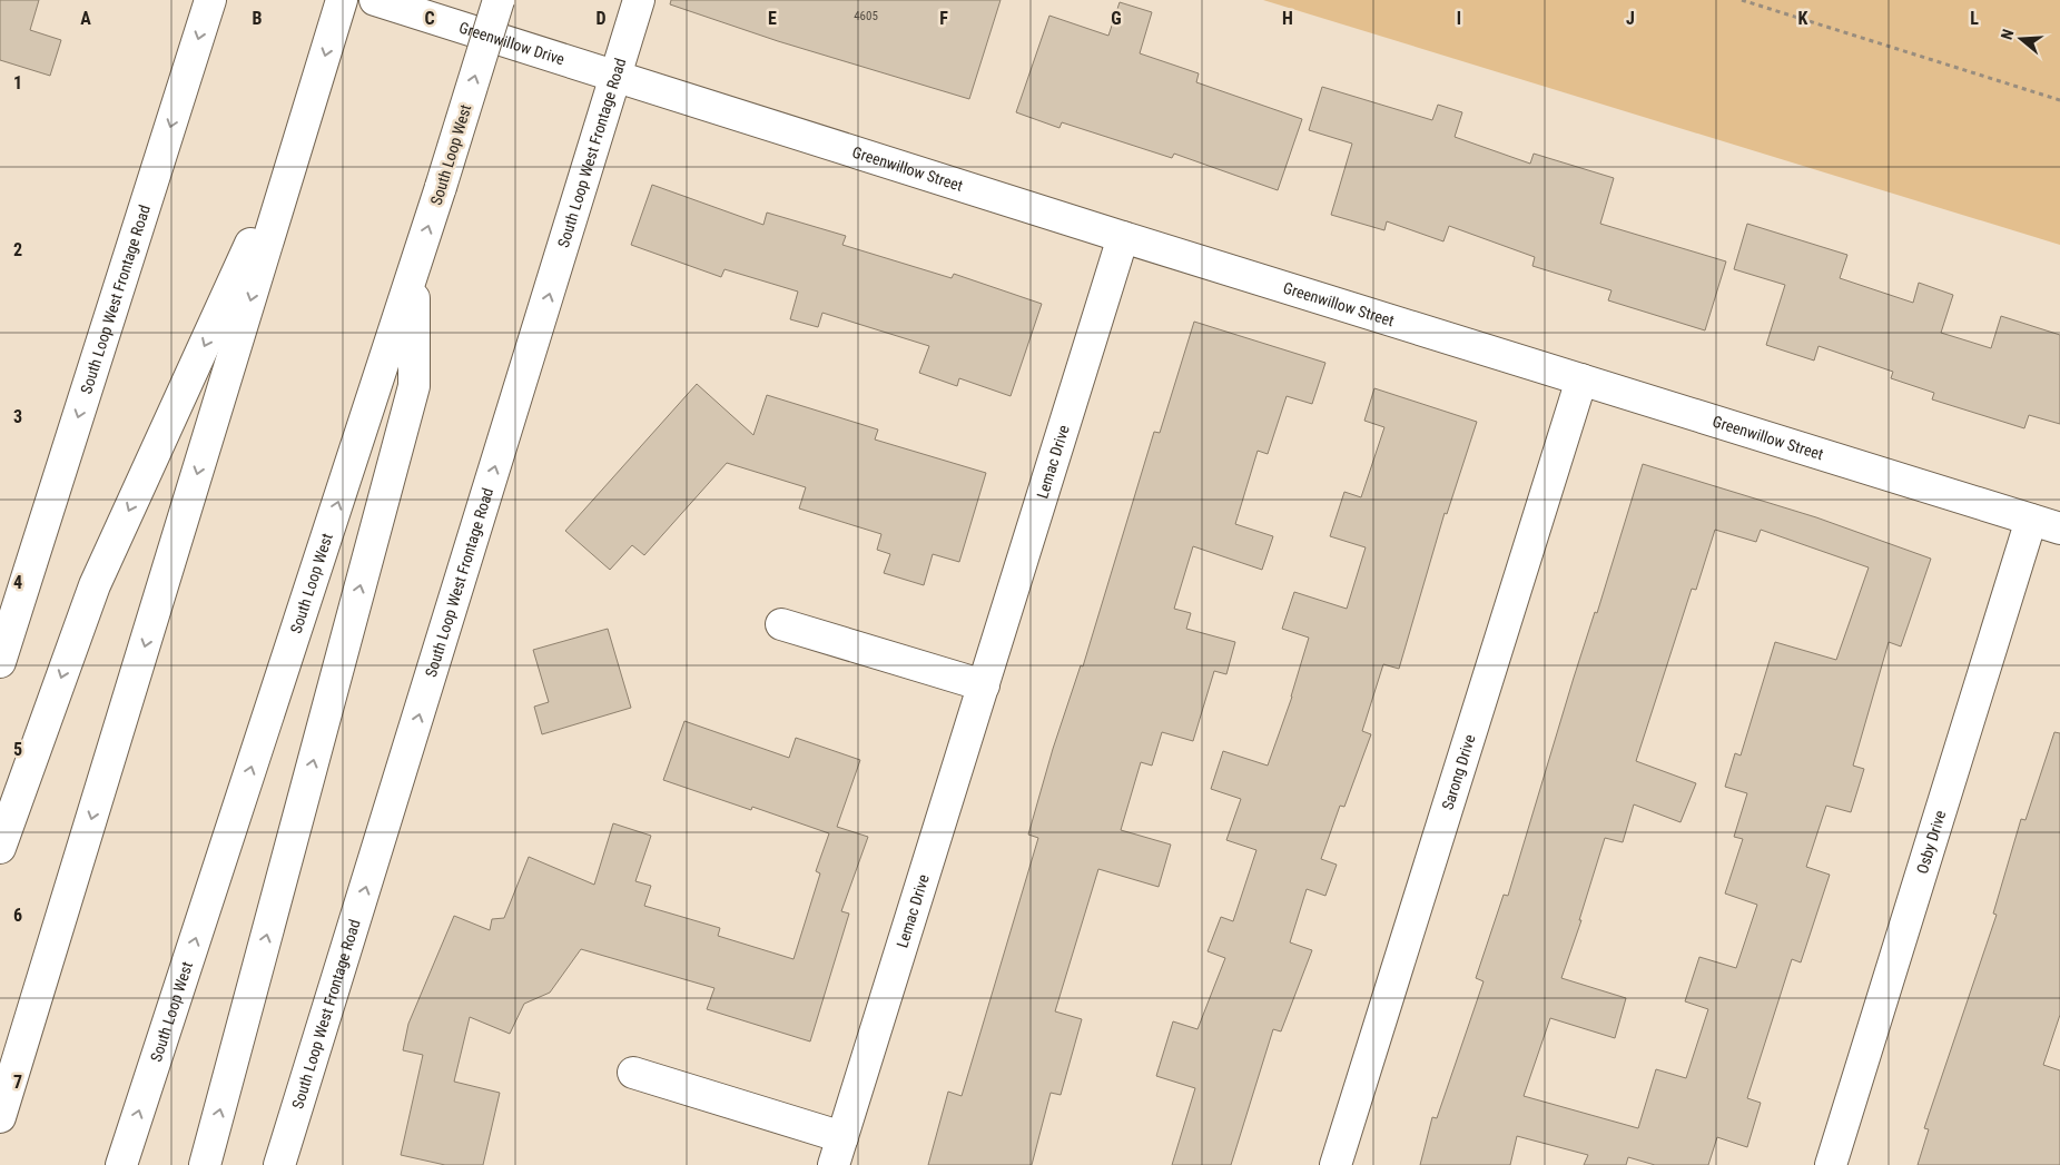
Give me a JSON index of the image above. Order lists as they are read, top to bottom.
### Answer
{
  "streets": {
    "main road": [
      "Greenwillow Drive",
      "South Loop West Frontage Road",
      "South Loop West",
      "Greenwillow Street",
      "Lemac Drive",
      "Sarong Drive",
      "Osby Drive"
    ]
  },
  "crossings": [
    ["Greenwillow Drive", "South Loop West Frontage Road"],
    ["Greenwillow Drive", "Greenwillow Street"],
    ["South Loop West Frontage Road", "Greenwillow Street"],
    ["Greenwillow Street", "Lemac Drive"],
    ["Greenwillow Street", "Sarong Drive"],
    ["Greenwillow Street", "Osby Drive"]
  ],
  "house_numbers": ["4605"],
  "north": "left",
  "grid": {
    "columns": [
      "A",
      "B",
      "C",
      "D",
      "E",
      "F",
      "G",
      "H",
      "I",
      "J",
      "K",
      "L"
    ],
    "rows": [
      "1",
      "2",
      "3",
      "4",
      "5",
      "6",
      "7"
    ]
  }
}
